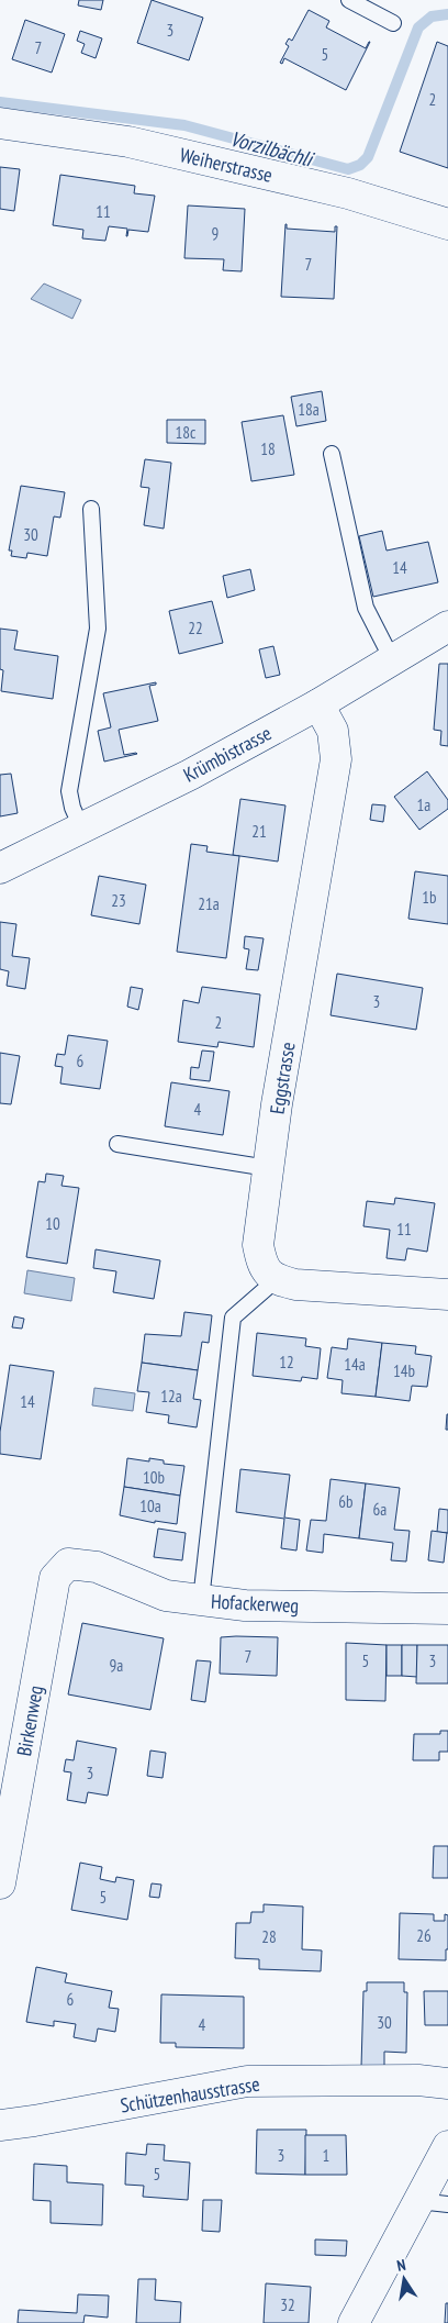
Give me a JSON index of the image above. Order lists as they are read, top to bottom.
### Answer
{
  "streets": {
    "street": [
      "Weiherstrasse",
      "Krümbistrasse",
      "Eggstrasse",
      "Hofackerweg",
      "Birkenweg",
      "Schützenhausstrasse"
    ]
  },
  "crossings": [
    ["Krümbistrasse", "Eggstrasse"],
    ["Hofackerweg", "Birkenweg"]
  ],
  "water": ["Vorzilbächli"],
  "house_numbers": [
    "3",
    "7",
    "5",
    "2",
    "11",
    "9",
    "7",
    "18a",
    "18c",
    "18",
    "30",
    "14",
    "22",
    "1a",
    "21",
    "1b",
    "23",
    "21a",
    "3",
    "2",
    "6",
    "4",
    "10",
    "11",
    "12",
    "14a",
    "14b",
    "12a",
    "14",
    "10b",
    "6b",
    "10a",
    "6a",
    "7",
    "5",
    "3",
    "9a",
    "3",
    "5",
    "26",
    "28",
    "6",
    "30",
    "4",
    "3",
    "1",
    "5",
    "32"
  ],
  "north": "top"
}
